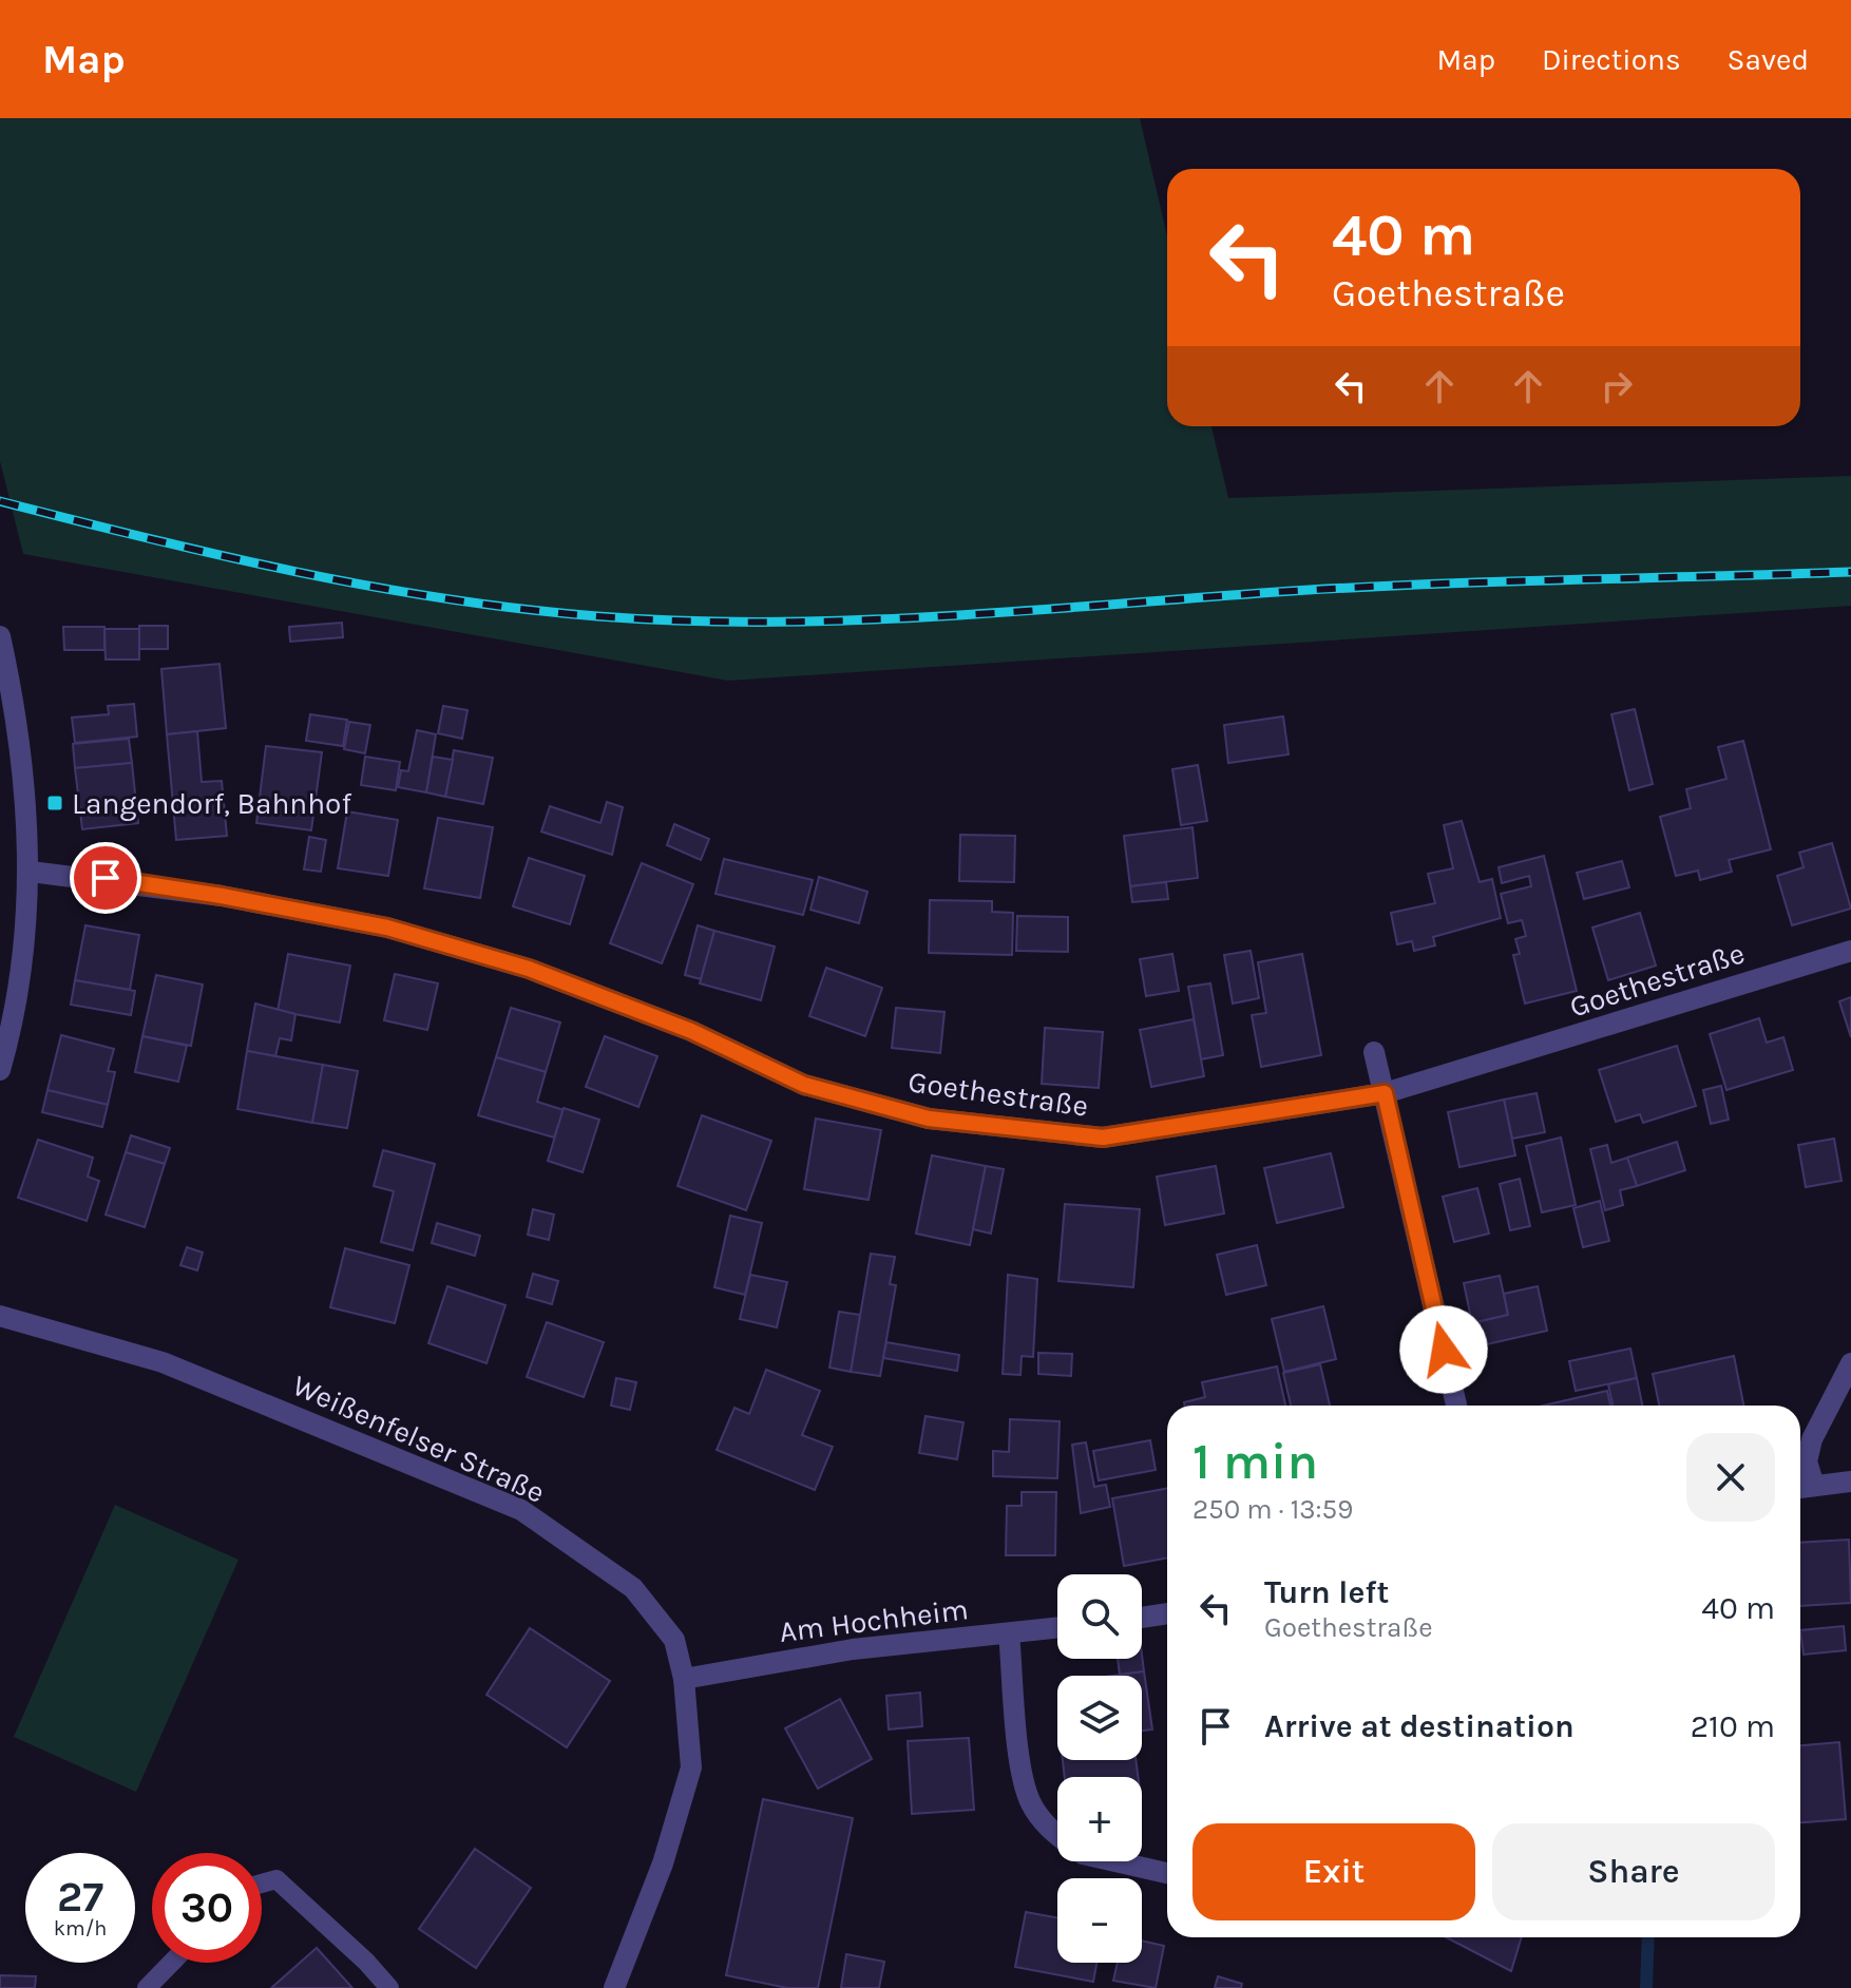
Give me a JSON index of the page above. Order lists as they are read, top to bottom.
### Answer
{
  "streets": {
    "street": ["Goethestraße", "Weißenfelser Straße", "Am Hochheim"]
  },
  "crossings": [
    ["Weißenfelser Straße", "Am Hochheim"]
  ],
  "places": {
    "transit": ["Langendorf, Bahnhof"]
  },
  "page": {
    "header": "Map",
    "nav": ["Map", "Directions", "Saved"],
    "turn": ["40 m", "Goethestraße"],
    "heading": ["1 min", "250 m · 13:59"],
    "list": [
      {
        "name": "Turn left",
        "note": "Goethestraße",
        "value": "40 m"
      },
      {
        "name": "Arrive at destination",
        "value": "210 m"
      }
    ],
    "map_buttons": ["+", "−"],
    "buttons": ["Exit", "Share"],
    "speed": "27 km/h",
    "limit": "30"
  }
}
